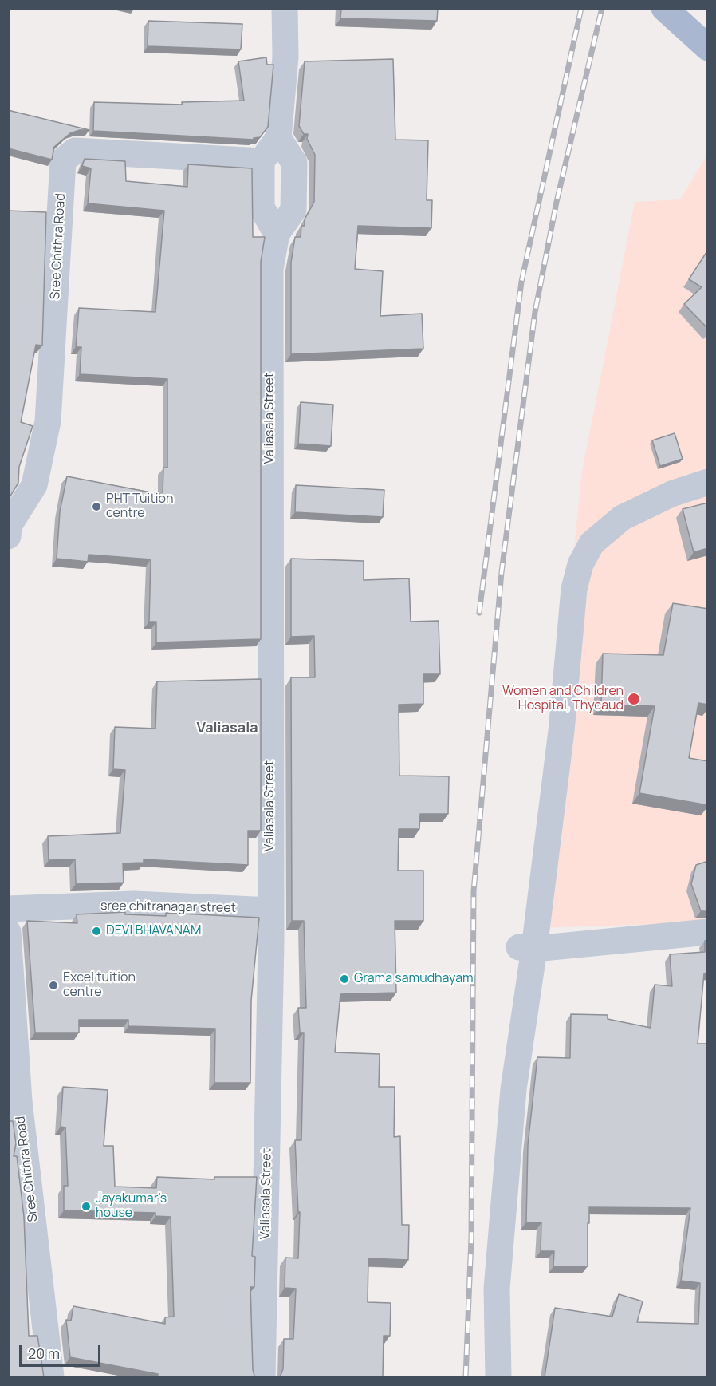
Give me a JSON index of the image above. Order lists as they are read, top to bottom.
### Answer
{
  "streets": {
    "street": ["Sree Chithra Road", "Valiasala Street", "sree chitranagar street"]
  },
  "crossings": [
    ["Valiasala Street", "sree chitranagar street"]
  ],
  "districts": ["Valiasala"],
  "places": [
    "PHT Tuition centre",
    "Women and Children Hospital, Thycaud",
    "DEVI BHAVANAM",
    "Grama samudhayam",
    "Excel tuition centre",
    "Jayakumar's house"
  ],
  "scale_bar": "20 m"
}
